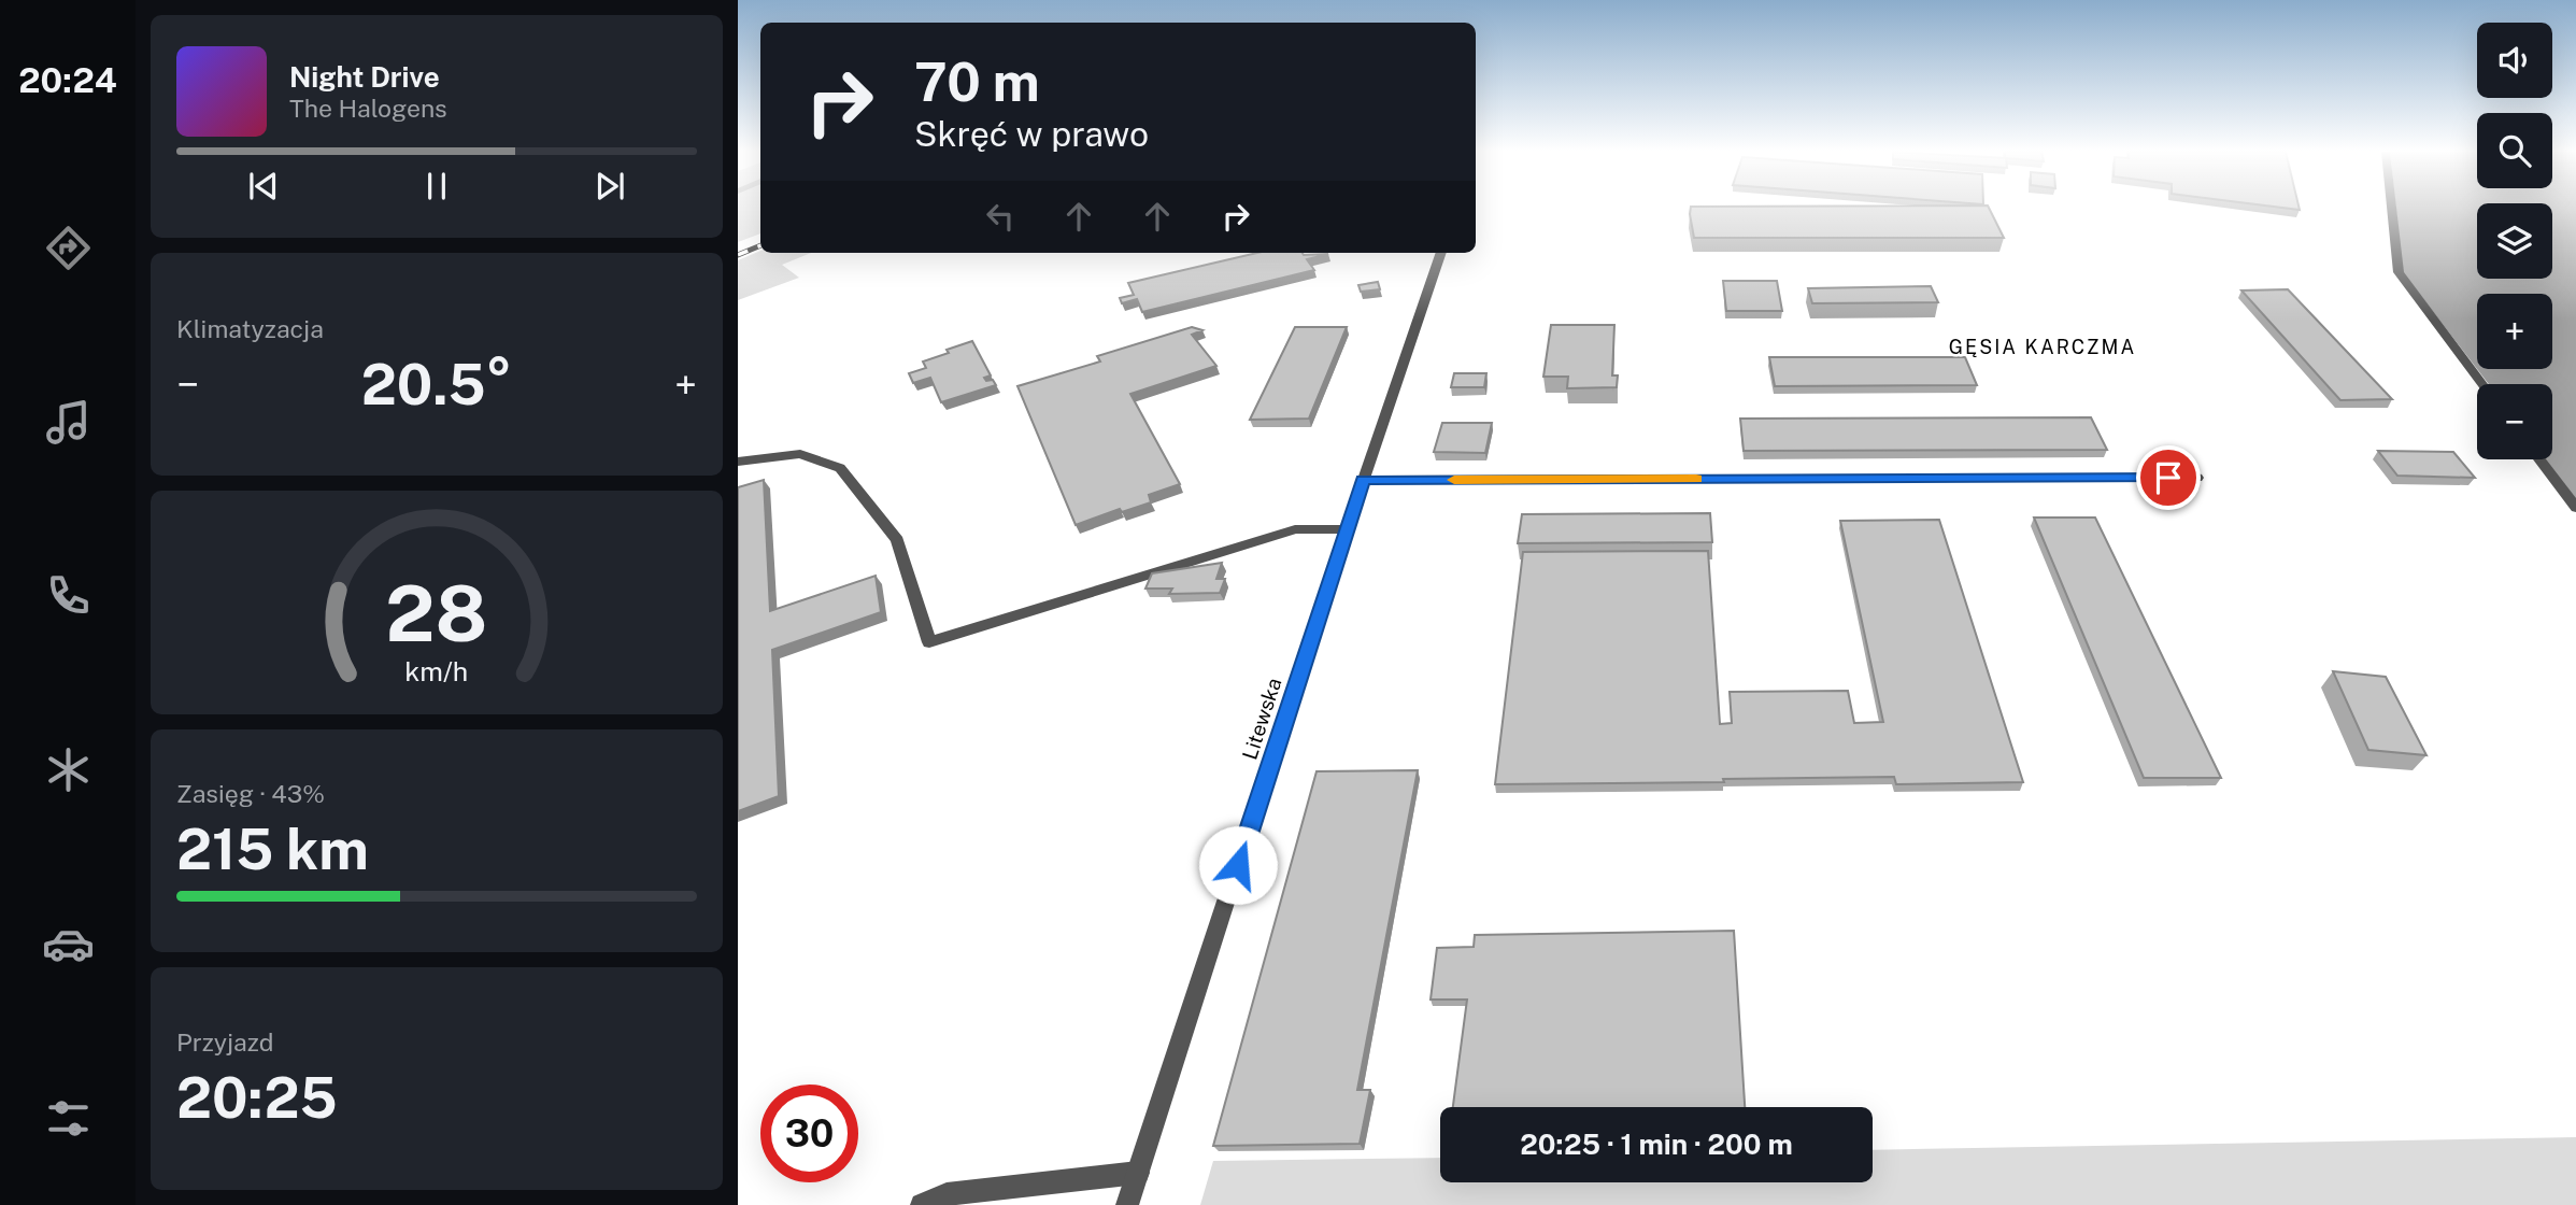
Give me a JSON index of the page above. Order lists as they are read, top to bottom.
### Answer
{
  "streets": {
    "street": ["Litewska"]
  },
  "districts": ["GĘSIA KARCZMA"],
  "page": {
    "tabs": "20:24",
    "map_buttons": ["+", "−"],
    "turn": ["70 m", "Skręć w prawo"],
    "song": ["Night Drive", "The Halogens"],
    "tile": [
      "Klimatyzacja",
      ["Zasięg · 43%", "215 km"],
      ["Przyjazd", "20:25"]
    ],
    "heat": ["−", "20.5°", "+"],
    "limit": "30",
    "trip": "20:25 · 1 min · 200 m",
    "gauge": ["28", "km/h"]
  }
}
